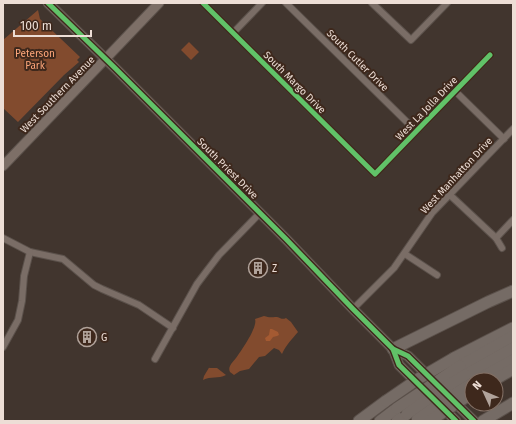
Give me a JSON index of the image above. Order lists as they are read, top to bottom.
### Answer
{
  "streets": {
    "main road": ["West Southern Avenue", "South Priest Drive"],
    "street": [
      "South Cutler Drive",
      "South Margo Drive",
      "West La Jolla Drive",
      "West Manhatton Drive"
    ]
  },
  "crossings": [
    ["South Cutler Drive", "West La Jolla Drive"],
    ["South Margo Drive", "West La Jolla Drive"],
    ["West Southern Avenue", "South Priest Drive"],
    ["South Priest Drive", "West Manhatton Drive"]
  ],
  "parks": ["Peterson Park"],
  "places": {
    "building": ["Z", "G"]
  },
  "scale_bar": "100 m",
  "north": "top left"
}
